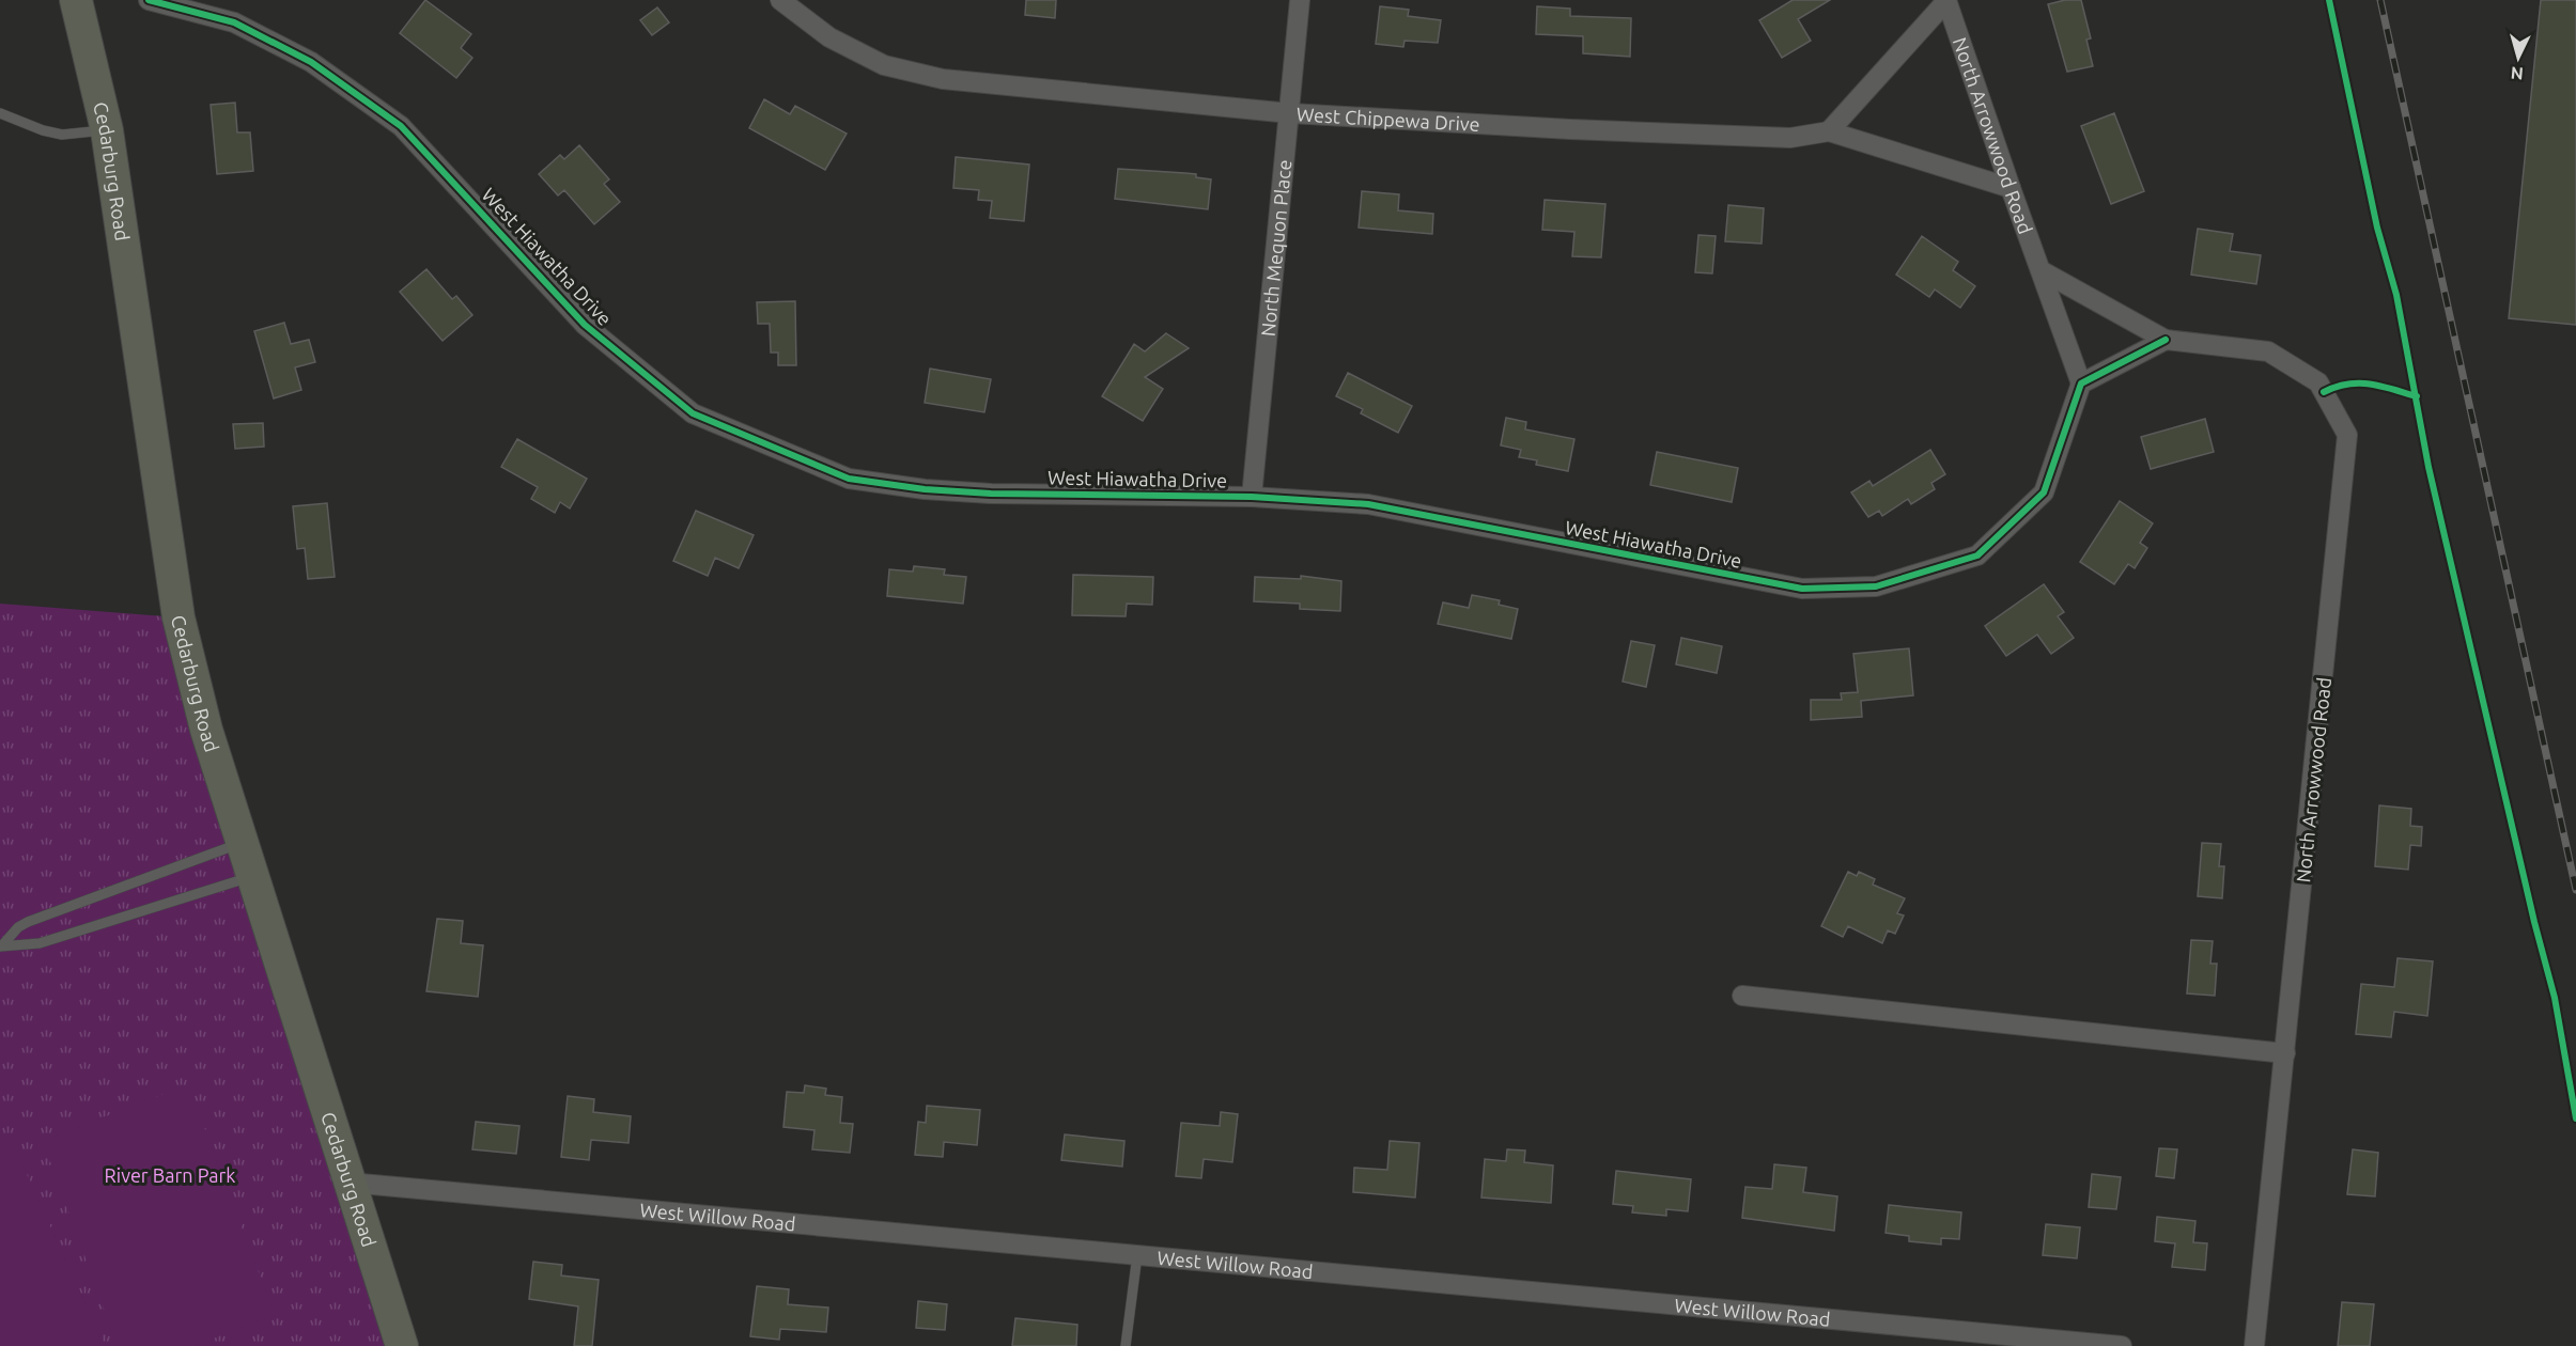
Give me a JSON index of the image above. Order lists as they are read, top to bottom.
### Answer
{
  "streets": {
    "main road": ["Cedarburg Road"],
    "street": [
      "West Chippewa Drive",
      "North Arrowwood Road",
      "North Mequon Place",
      "West Hiawatha Drive",
      "West Willow Road"
    ]
  },
  "crossings": [
    ["West Chippewa Drive", "North Arrowwood Road"],
    ["West Chippewa Drive", "North Mequon Place"],
    ["Cedarburg Road", "West Willow Road"],
    ["North Mequon Place", "West Hiawatha Drive"]
  ],
  "parks": ["River Barn Park"],
  "north": "bottom"
}
